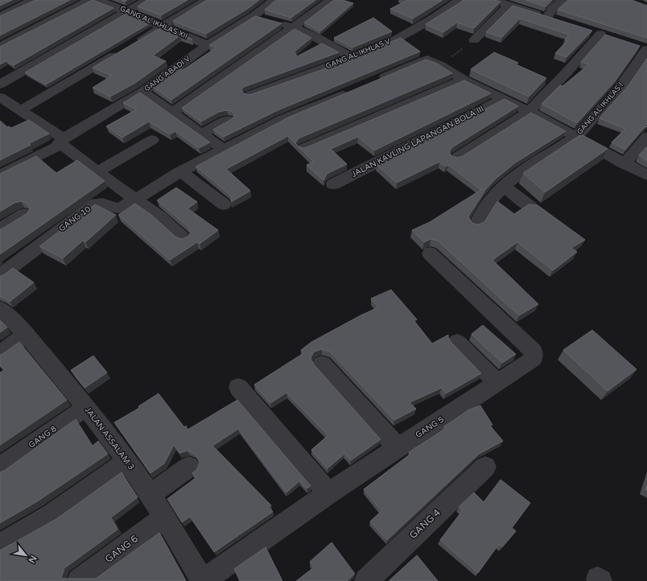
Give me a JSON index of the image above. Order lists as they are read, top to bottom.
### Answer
{
  "streets": {
    "street": [
      "GANG AL IKHLAS XII",
      "GANG AL IKHLAS V",
      "GANG ABADI V",
      "GANG AL IKHLAS I",
      "JALAN KAVLING LAPANGAN BOLA III",
      "GANG 10",
      "GANG 5",
      "GANG 8",
      "JALAN ASSALAM 3",
      "GANG 4",
      "GANG 6"
    ]
  },
  "crossings": [
    ["GANG AL IKHLAS XII", "GANG ABADI V"],
    ["GANG ABADI V", "GANG 10"],
    ["GANG 5", "JALAN ASSALAM 3"],
    ["GANG 8", "JALAN ASSALAM 3"],
    ["JALAN ASSALAM 3", "GANG 6"]
  ],
  "north": "bottom right"
}
